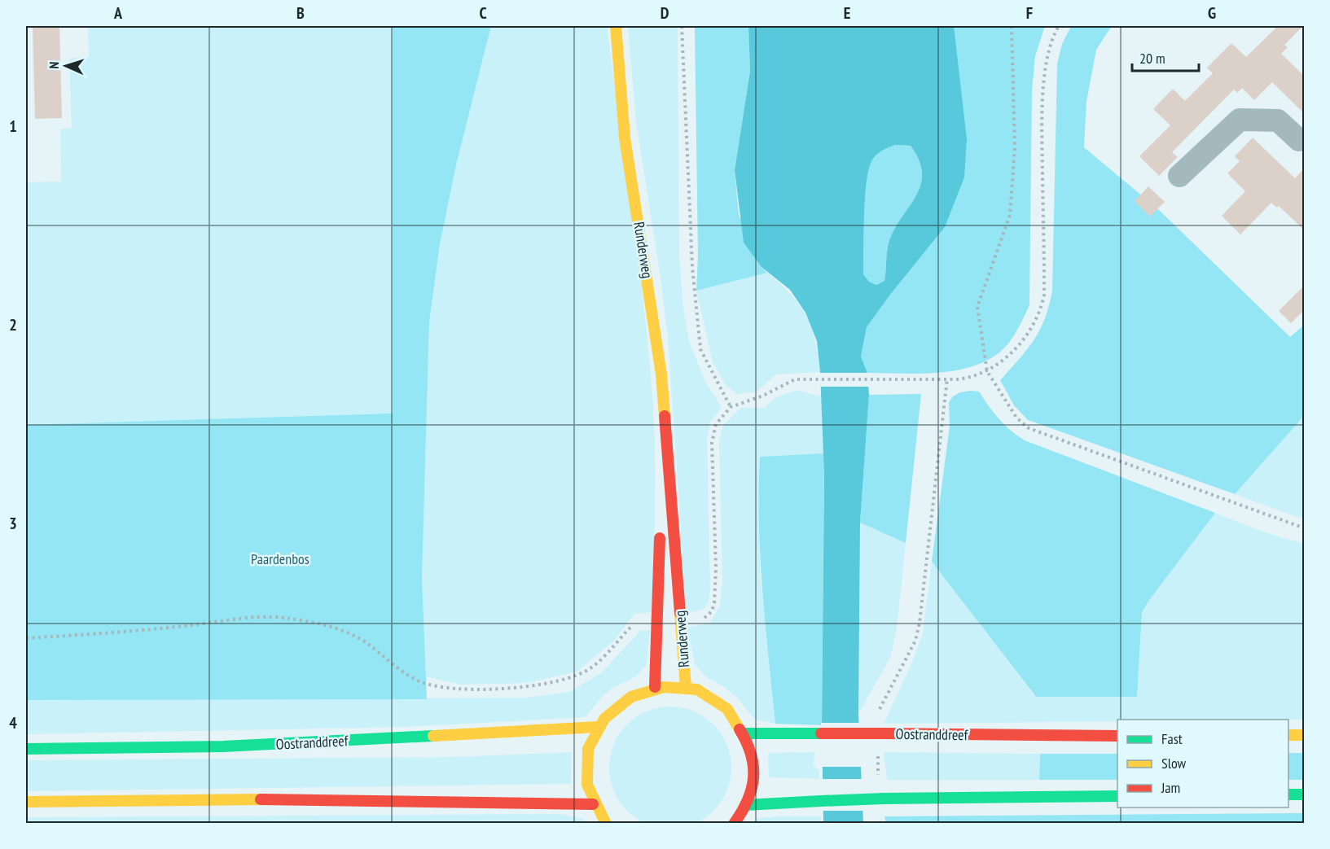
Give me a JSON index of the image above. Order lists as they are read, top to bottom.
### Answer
{
  "streets": {
    "main road": ["Runderweg", "Oostranddreef"]
  },
  "parks": ["Paardenbos"],
  "legend": ["Fast", "Slow", "Jam"],
  "scale_bar": "20 m",
  "north": "left",
  "grid": {
    "columns": [
      "A",
      "B",
      "C",
      "D",
      "E",
      "F",
      "G"
    ],
    "rows": [
      "1",
      "2",
      "3",
      "4"
    ]
  }
}
